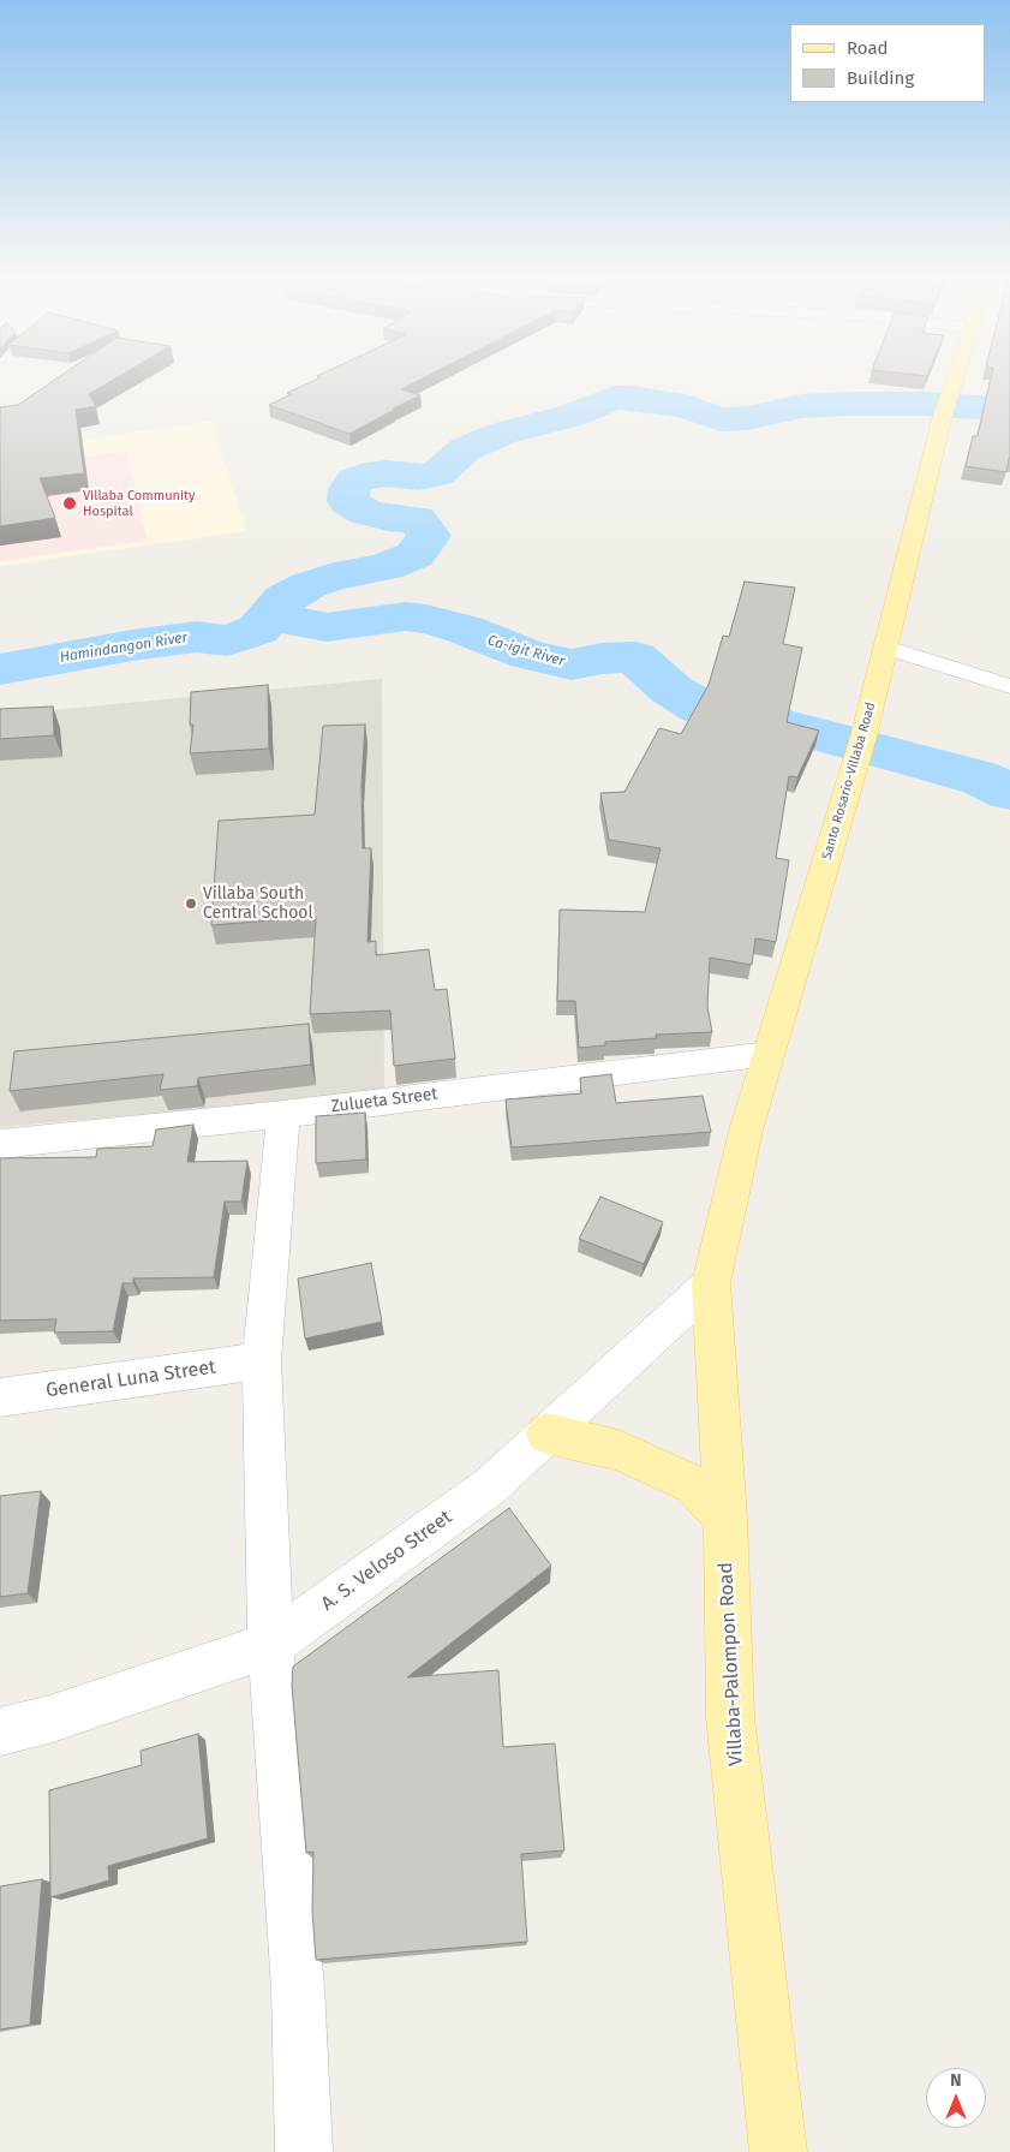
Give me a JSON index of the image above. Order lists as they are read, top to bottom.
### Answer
{
  "streets": {
    "main road": ["Santo Rosario-Villaba Road", "Villaba-Palompon Road"],
    "street": ["Zulueta Street", "General Luna Street", "A. S. Veloso Street"]
  },
  "crossings": [
    ["Santo Rosario-Villaba Road", "Zulueta Street"],
    ["Santo Rosario-Villaba Road", "A. S. Veloso Street"],
    ["Santo Rosario-Villaba Road", "Villaba-Palompon Road"],
    ["A. S. Veloso Street", "Villaba-Palompon Road"]
  ],
  "water": ["Hamindangon River", "Ca-igit River"],
  "places": ["Villaba Community Hospital", "Villaba South Central School"],
  "legend": ["Road", "Building"],
  "north": "top"
}
